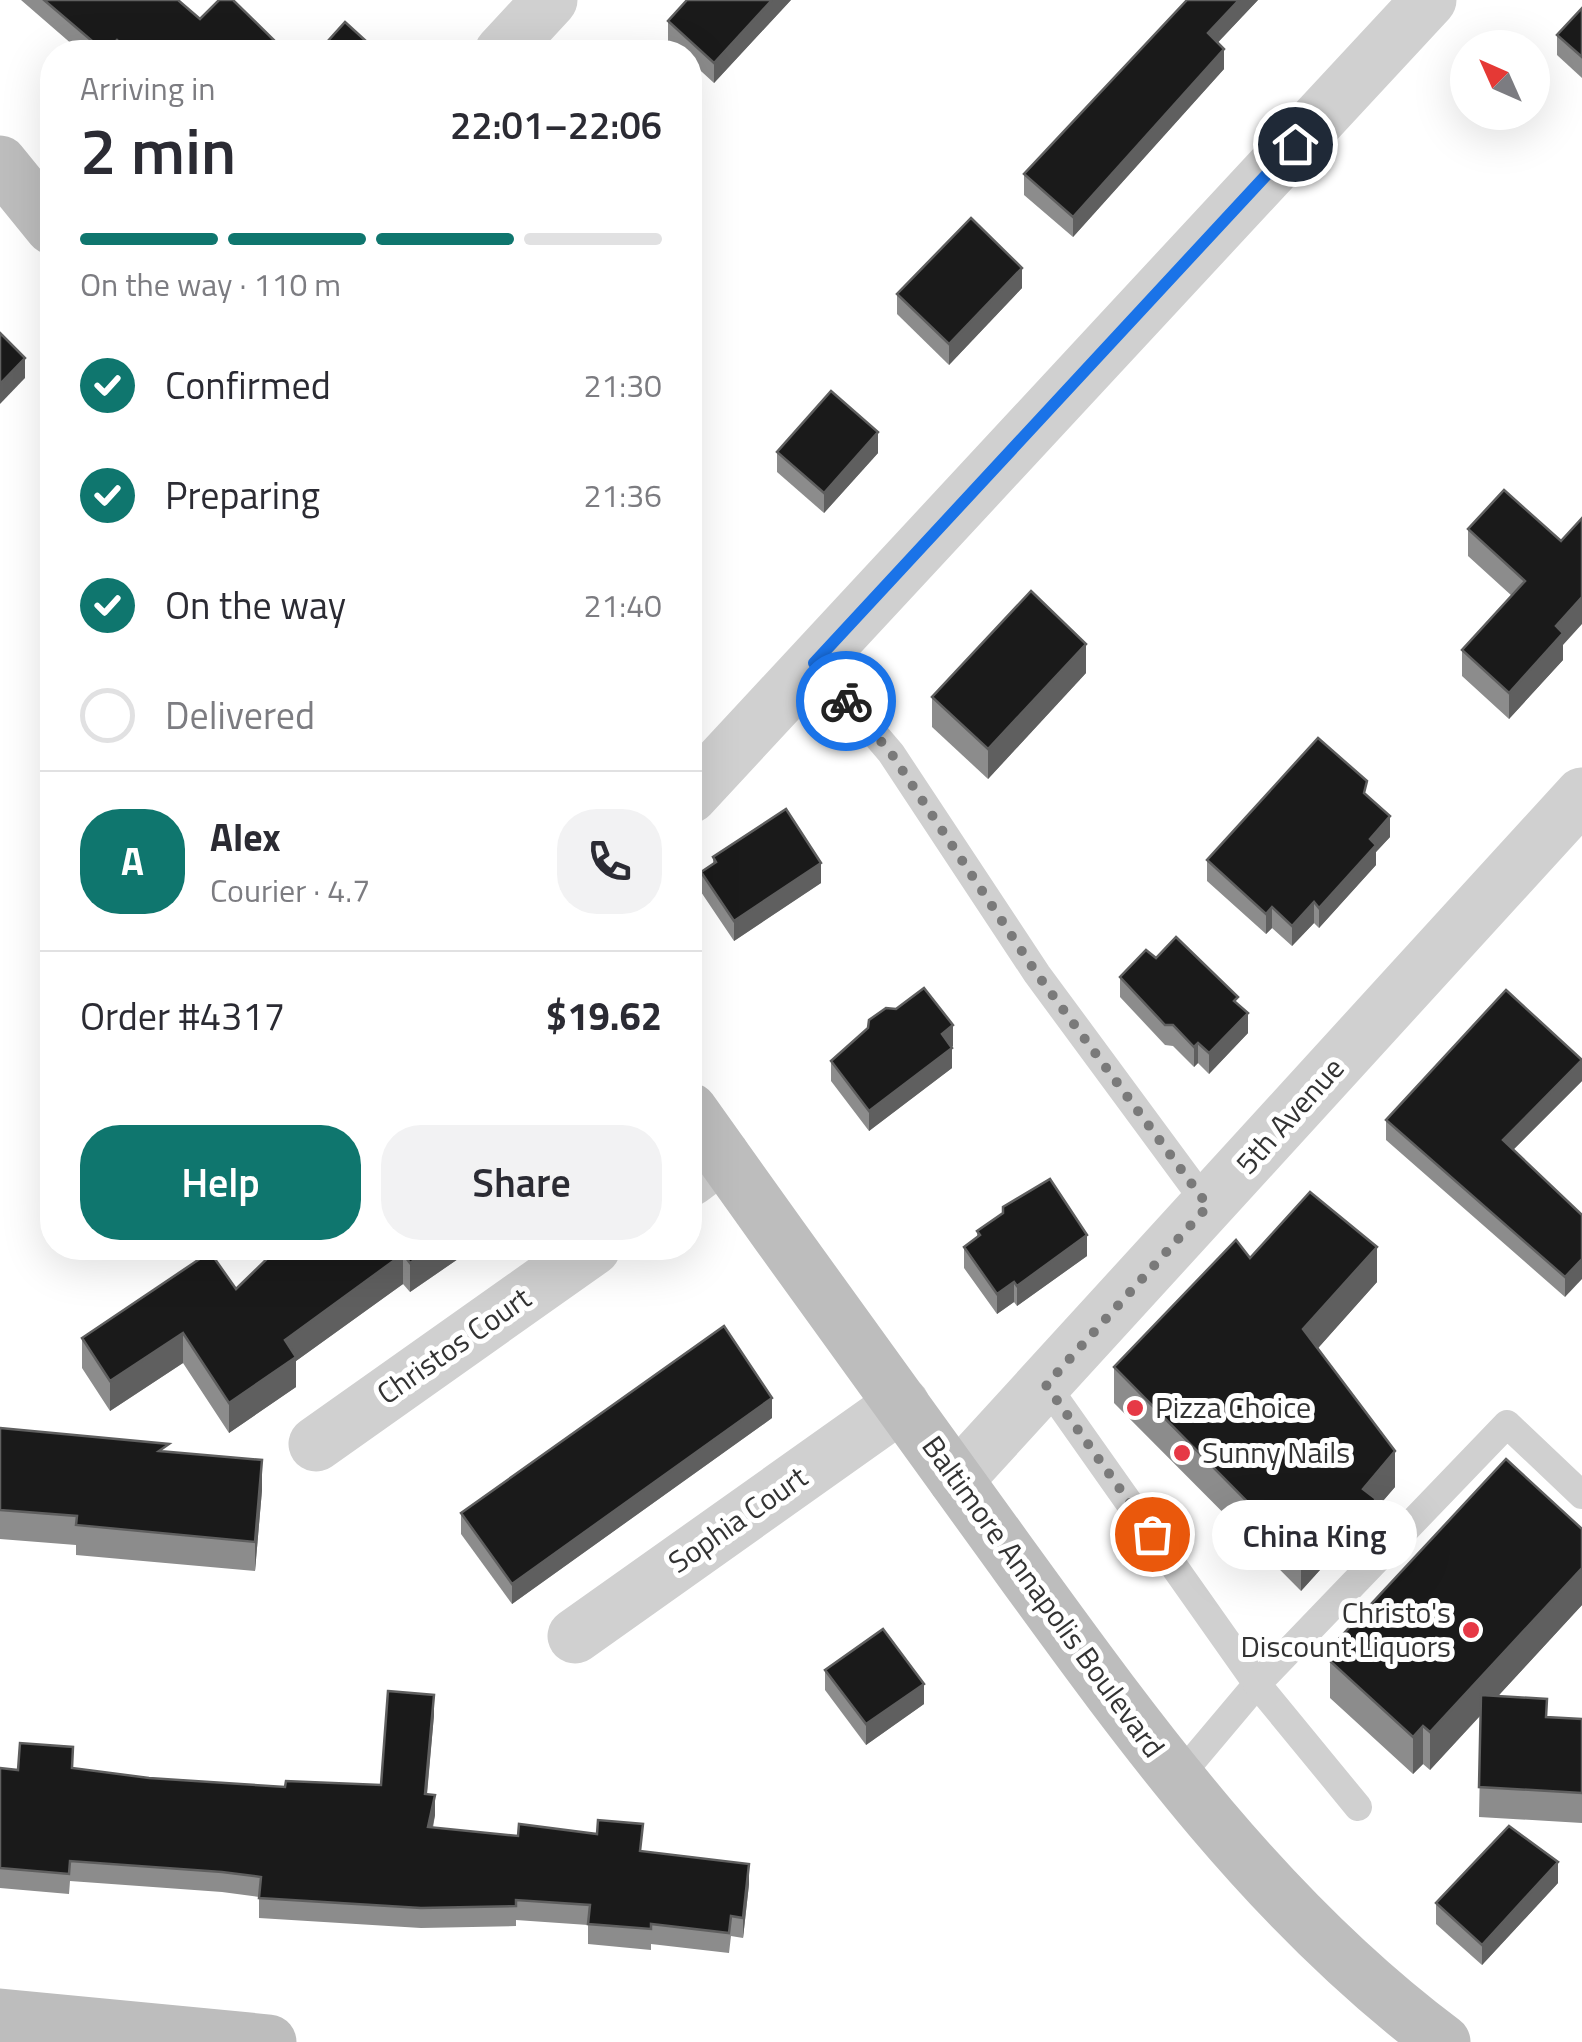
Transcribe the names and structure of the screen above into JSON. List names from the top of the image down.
{
  "streets": {
    "main road": ["Baltimore Annapolis Boulevard"],
    "street": ["5th Avenue", "Christos Court", "Sophia Court"]
  },
  "crossings": [
    ["5th Avenue", "Baltimore Annapolis Boulevard"],
    ["Sophia Court", "Baltimore Annapolis Boulevard"]
  ],
  "places": [
    "Pizza Choice",
    "Sunny Nails",
    "China King",
    "Christo's Discount Liquors"
  ],
  "north": "top left",
  "page": {
    "heading": ["2 min", "Arriving in", "22:01–22:06"],
    "panel": [
      "Alex",
      "Courier · 4.7",
      "Order #4317",
      "$19.62"
    ],
    "bar": "On the way · 110 m",
    "list": [
      ["Confirmed", "21:30"],
      ["Preparing", "21:36"],
      ["On the way", "21:40"],
      "Delivered"
    ],
    "round": "A",
    "buttons": ["Help", "Share"],
    "bubble": "China King"
  }
}
